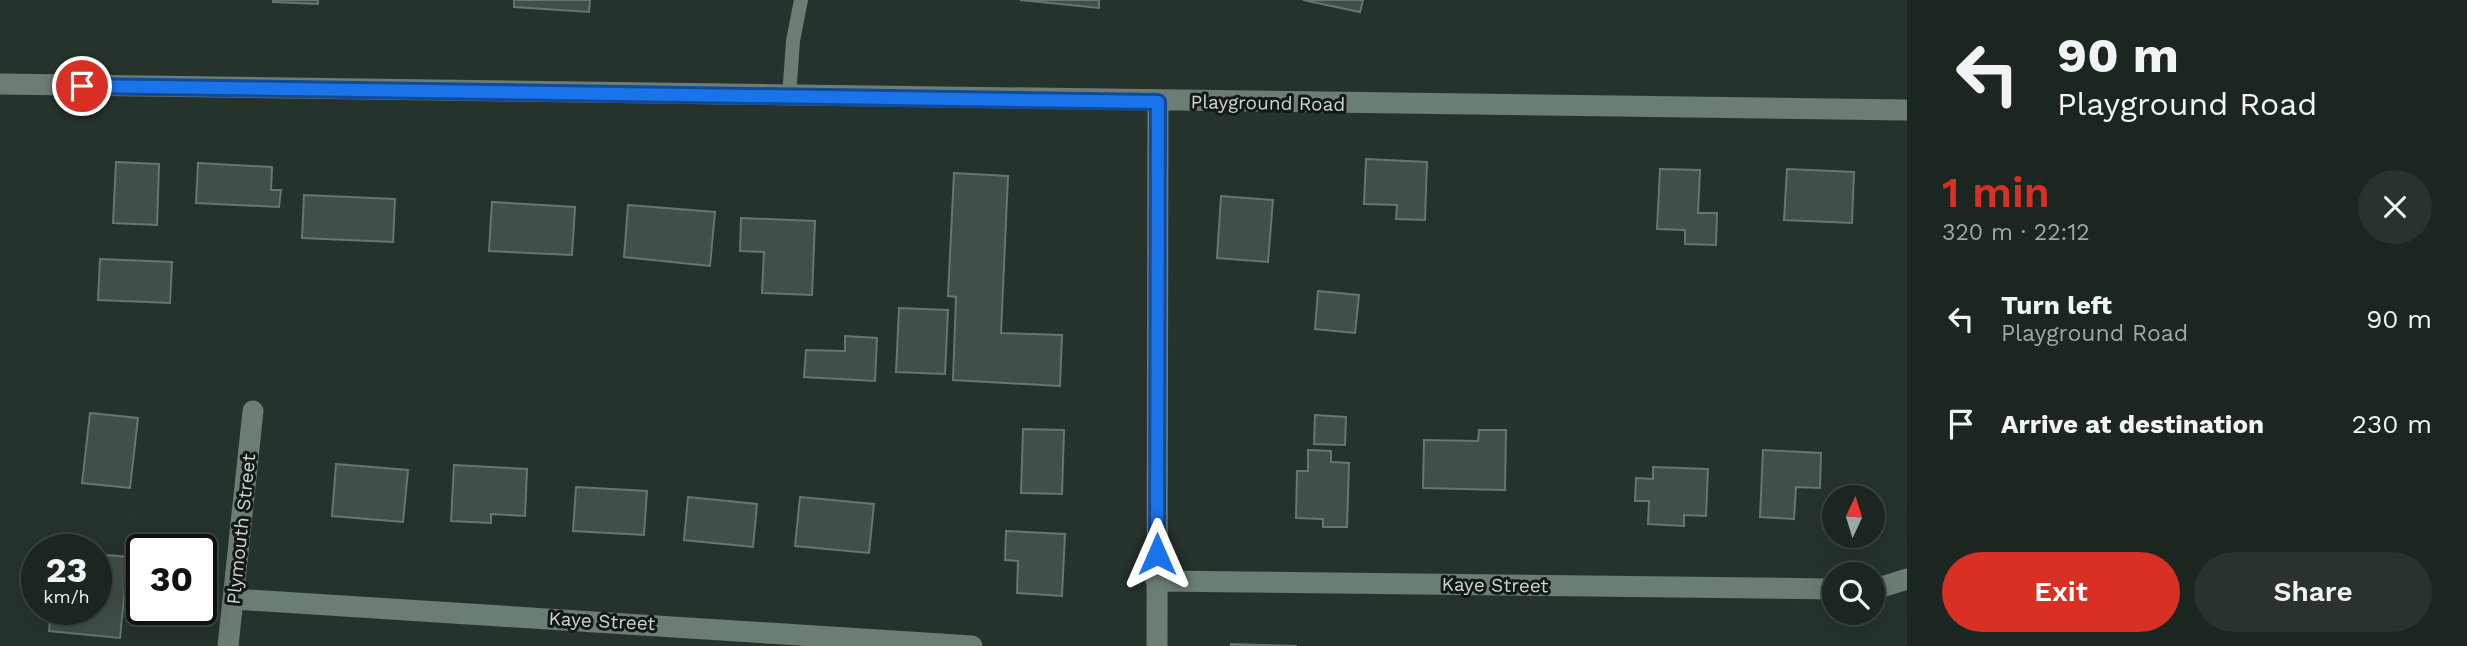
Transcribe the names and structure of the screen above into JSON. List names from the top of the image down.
{
  "streets": {
    "street": ["Playground Road", "Plymouth Street", "Kaye Street"]
  },
  "crossings": [
    ["Plymouth Street", "Kaye Street"]
  ],
  "north": "top",
  "page": {
    "turn": ["90 m", "Playground Road"],
    "heading": ["1 min", "320 m · 22:12"],
    "list": [
      {
        "name": "Turn left",
        "note": "Playground Road",
        "value": "90 m"
      },
      {
        "name": "Arrive at destination",
        "value": "230 m"
      }
    ],
    "speed": "23 km/h",
    "limit": "30",
    "buttons": ["Exit", "Share"]
  }
}
